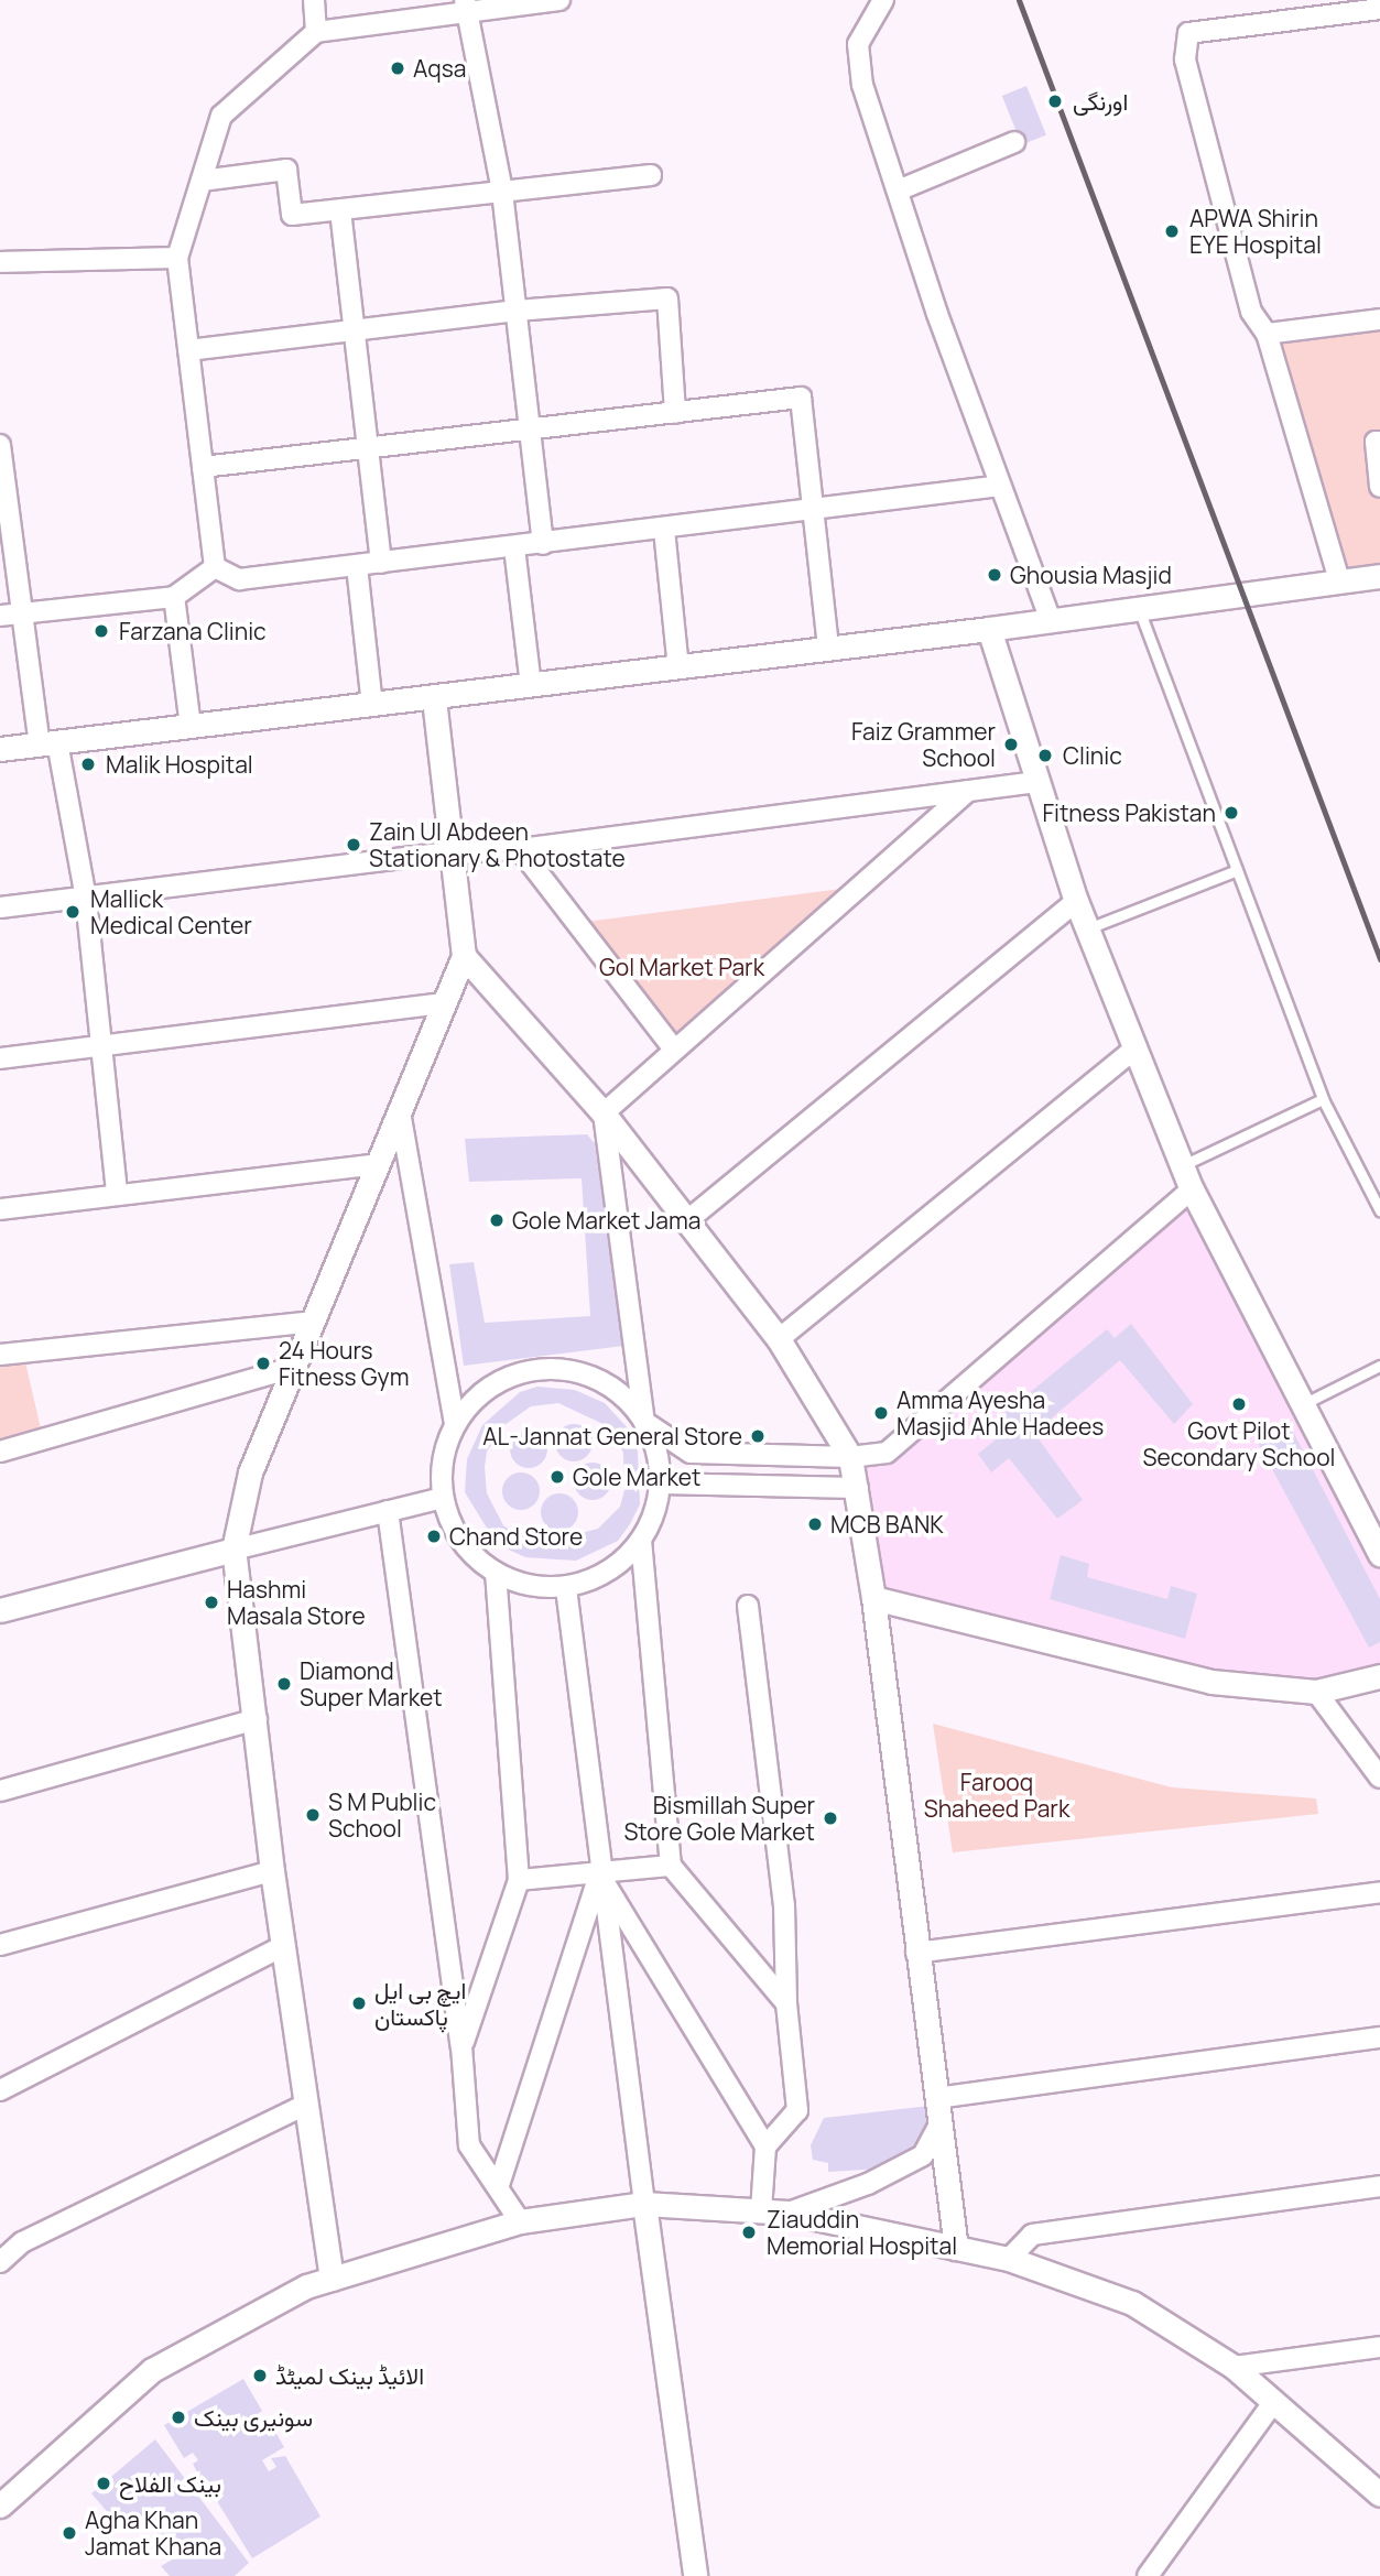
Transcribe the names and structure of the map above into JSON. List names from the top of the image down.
{
  "parks": ["Gol Market Park", "Farooq Shaheed Park"],
  "places": [
    "Aqsa",
    "اورنگی",
    "APWA Shirin EYE Hospital",
    "Ghousia Masjid",
    "Farzana Clinic",
    "Faiz Grammer School",
    "Clinic",
    "Malik Hospital",
    "Fitness Pakistan",
    "Zain Ul Abdeen Stationary & Photostate",
    "Mallick Medical Center",
    "Gole Market Jama",
    "24 Hours Fitness Gym",
    "Govt Pilot Secondary School",
    "Amma Ayesha Masjid Ahle Hadees",
    "AL-Jannat General Store",
    "Gole Market",
    "MCB BANK",
    "Chand Store",
    "Hashmi Masala Store",
    "Diamond Super Market",
    "S M Public School",
    "Bismillah Super Store Gole Market",
    "ایچ بی ایل پاکستان",
    "Ziauddin Memorial Hospital",
    "الائیڈ بینک لمیٹڈ",
    "سونیری بینک",
    "بینک الفلاح",
    "Agha Khan Jamat Khana"
  ]
}
